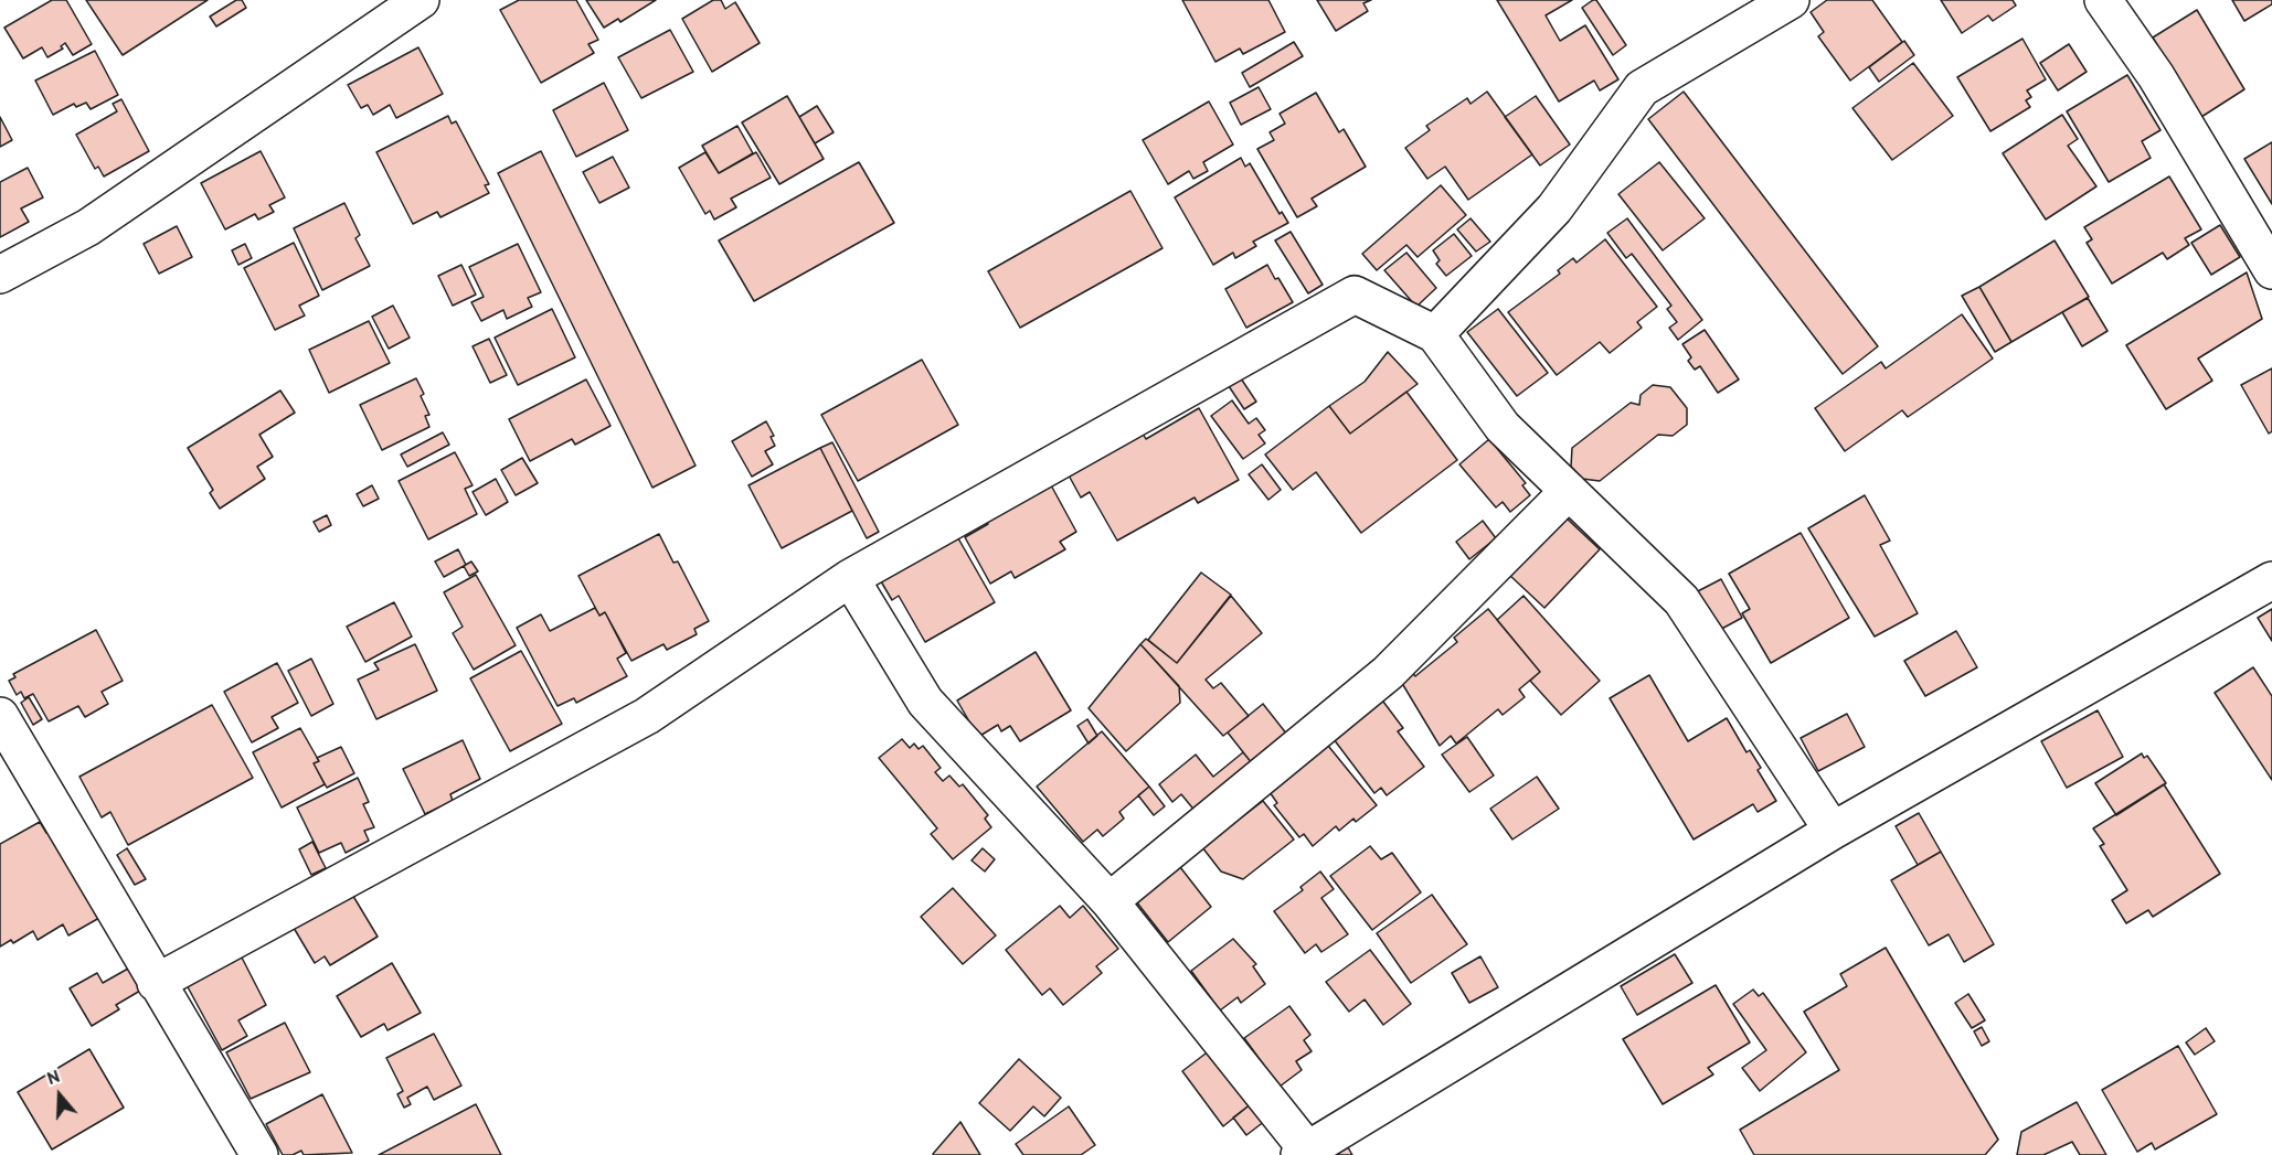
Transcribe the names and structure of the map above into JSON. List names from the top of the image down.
{
  "north": "top"
}
